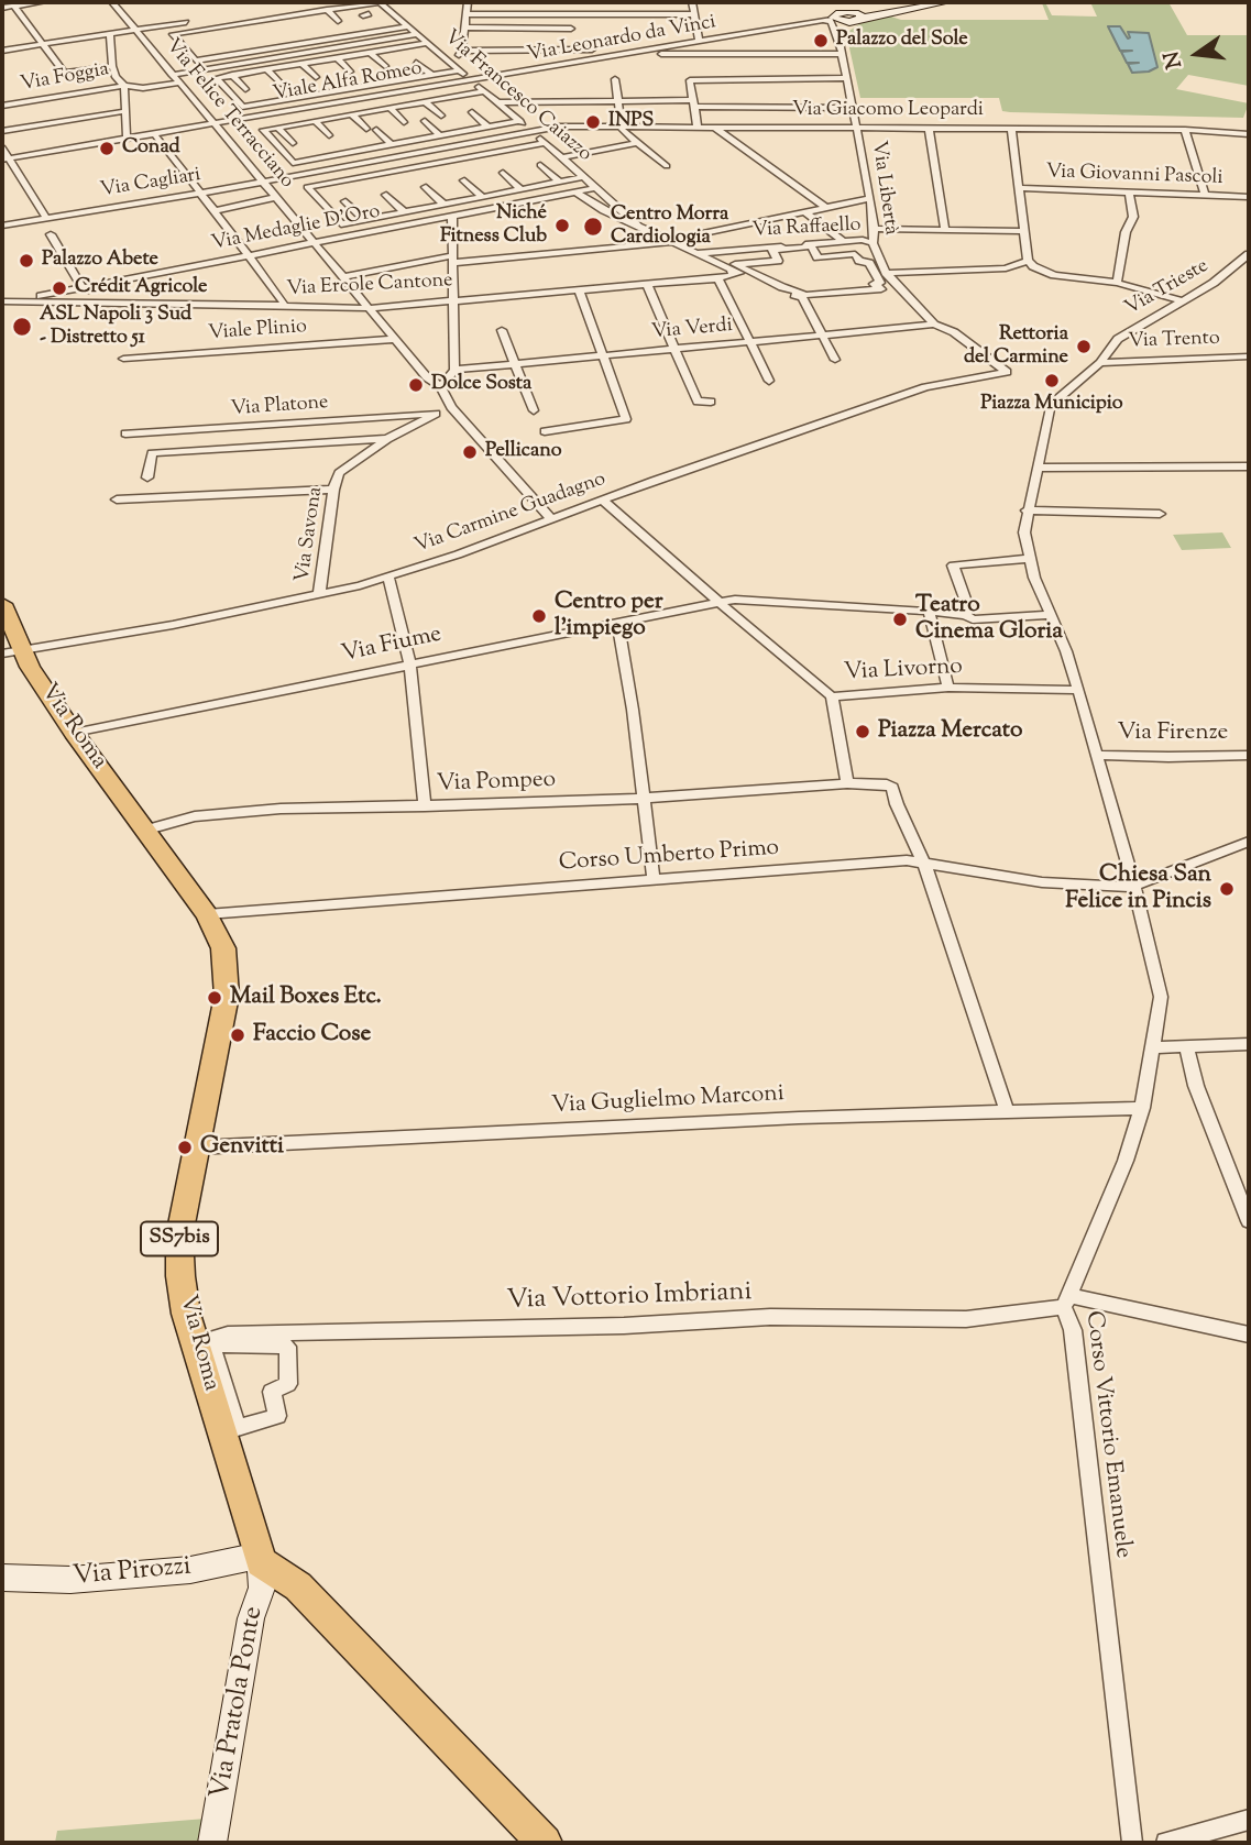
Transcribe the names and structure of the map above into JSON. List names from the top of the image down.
{
  "streets": {
    "main road": ["Via Roma", "SS7bis"],
    "street": [
      "Via Leonardo da Vinci",
      "Via Foggia",
      "Viale Alfa Romeo",
      "Via Francesco Caiazzo",
      "Via Giacomo Leopardi",
      "Via Felice Terracciano",
      "Via Giovanni Pascoli",
      "Via Cagliari",
      "Via Libertà",
      "Via Medaglie D'Oro",
      "Via Raffaello",
      "Via Ercole Cantone",
      "Via Trieste",
      "Via Verdi",
      "Viale Plinio",
      "Via Trento",
      "Via Platone",
      "Via Carmine Guadagno",
      "Via Savona",
      "Via Fiume",
      "Via Livorno",
      "Via Firenze",
      "Via Pompeo",
      "Corso Umberto Primo",
      "Via Guglielmo Marconi",
      "Via Vottorio Imbriani",
      "Corso Vittorio Emanuele",
      "Via Pirozzi",
      "Via Pratola Ponte"
    ]
  },
  "crossings": [
    ["Via Leonardo da Vinci", "Viale Alfa Romeo"],
    ["Via Leonardo da Vinci", "Via Francesco Caiazzo"],
    ["Via Foggia", "Via Felice Terracciano"],
    ["Viale Alfa Romeo", "Via Francesco Caiazzo"],
    ["Viale Alfa Romeo", "Via Felice Terracciano"],
    ["Via Francesco Caiazzo", "Via Giacomo Leopardi"],
    ["Via Francesco Caiazzo", "Via Cagliari"],
    ["Via Francesco Caiazzo", "Via Medaglie D'Oro"],
    ["Via Giacomo Leopardi", "Via Cagliari"],
    ["Via Giacomo Leopardi", "Via Libertà"],
    ["Via Felice Terracciano", "Via Cagliari"],
    ["Via Felice Terracciano", "Via Medaglie D'Oro"],
    ["Via Felice Terracciano", "Via Ercole Cantone"],
    ["Via Felice Terracciano", "Viale Plinio"],
    ["Via Felice Terracciano", "Via Carmine Guadagno"],
    ["Via Felice Terracciano", "Via Savona"],
    ["Via Libertà", "Via Raffaello"],
    ["Via Libertà", "Via Verdi"],
    ["Via Libertà", "Via Carmine Guadagno"],
    ["Via Medaglie D'Oro", "Via Ercole Cantone"],
    ["Via Trieste", "Via Trento"],
    ["Via Trieste", "Corso Vittorio Emanuele"],
    ["Via Platone", "Via Savona"],
    ["Via Carmine Guadagno", "Via Savona"],
    ["Via Carmine Guadagno", "Via Livorno"],
    ["Via Carmine Guadagno", "Via Roma"],
    ["Via Fiume", "Via Livorno"],
    ["Via Fiume", "Via Roma"],
    ["Via Fiume", "Corso Vittorio Emanuele"],
    ["Via Livorno", "Corso Vittorio Emanuele"],
    ["Via Roma", "Via Pompeo"],
    ["Via Roma", "Corso Umberto Primo"],
    ["Via Roma", "Via Guglielmo Marconi"],
    ["Via Roma", "Via Vottorio Imbriani"],
    ["Via Roma", "Via Pirozzi"],
    ["Via Roma", "Via Pratola Ponte"],
    ["Via Firenze", "Corso Vittorio Emanuele"],
    ["Via Pompeo", "Corso Umberto Primo"],
    ["Corso Umberto Primo", "Corso Vittorio Emanuele"],
    ["Via Guglielmo Marconi", "Corso Vittorio Emanuele"],
    ["Via Vottorio Imbriani", "Corso Vittorio Emanuele"],
    ["Via Pirozzi", "Via Pratola Ponte"]
  ],
  "places": [
    "Palazzo del Sole",
    "INPS",
    "Conad",
    "Niché Fitness Club",
    "Centro Morra Cardiologia",
    "Palazzo Abete",
    "Crédit Agricole",
    "ASL Napoli 3 Sud - Distretto 51",
    "Rettoria del Carmine",
    "Piazza Municipio",
    "Dolce Sosta",
    "Pellicano",
    "Centro per l'impiego",
    "Teatro Cinema Gloria",
    "Piazza Mercato",
    "Chiesa San Felice in Pincis",
    "Mail Boxes Etc.",
    "Faccio Cose",
    "Genvitti"
  ],
  "north": "left"
}
